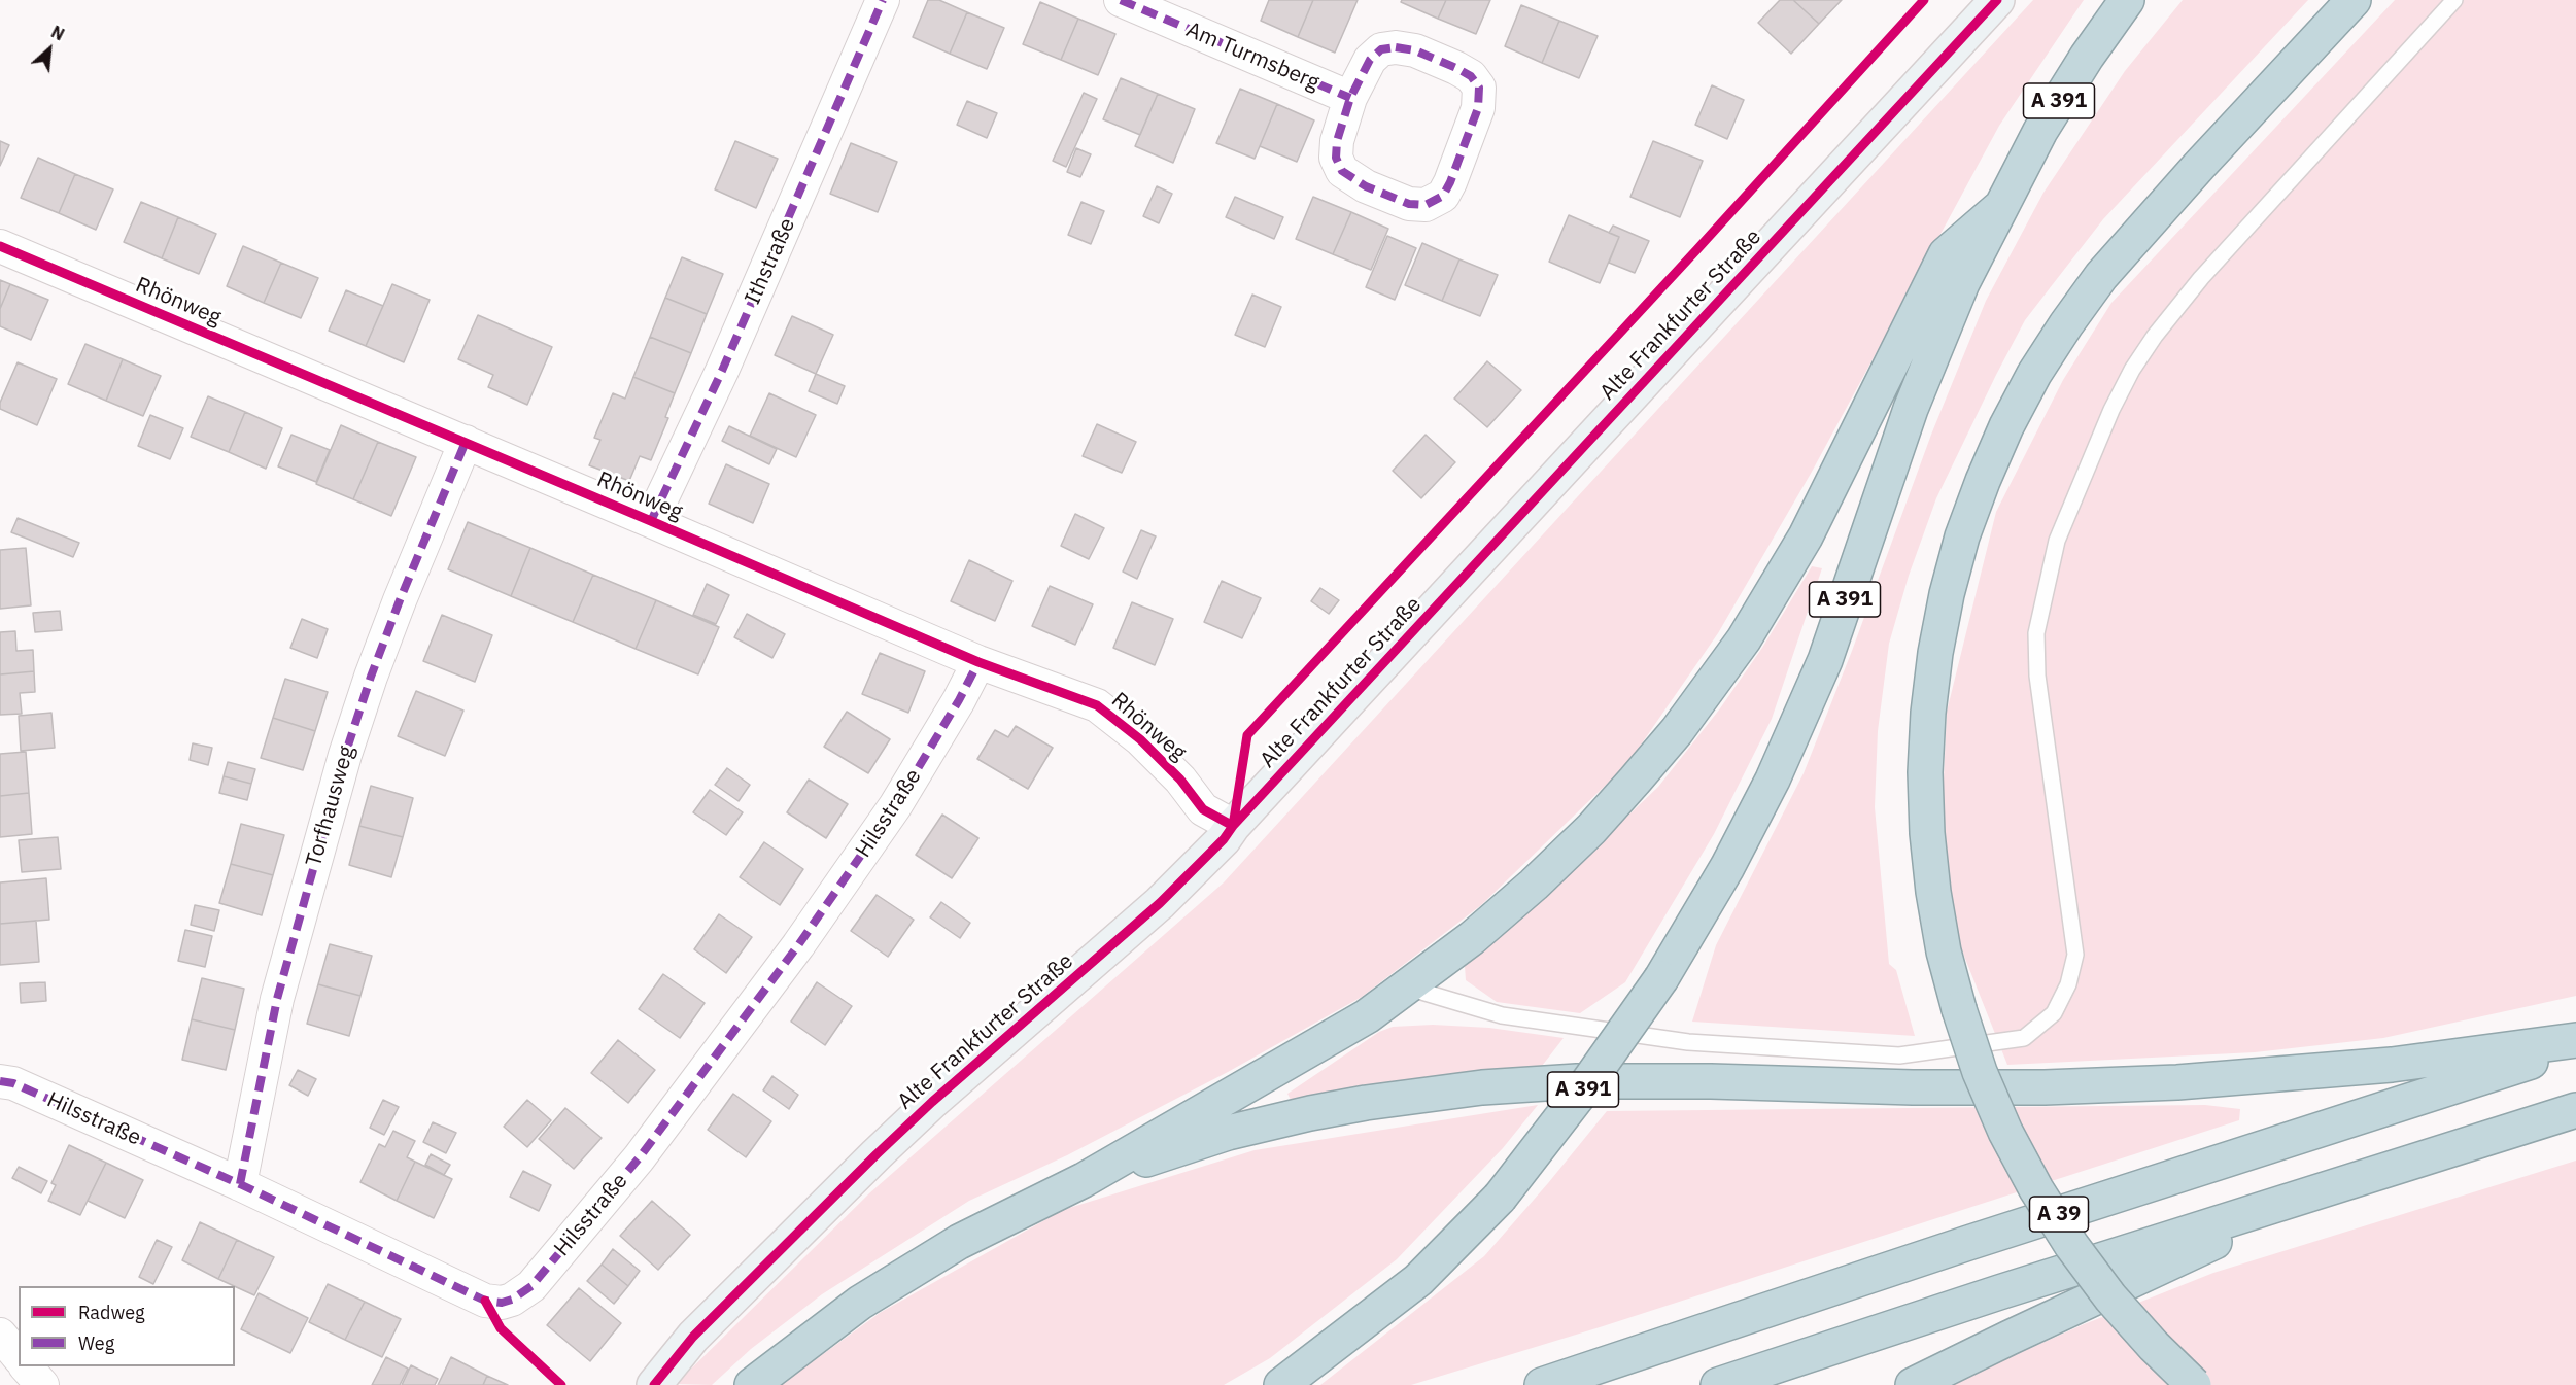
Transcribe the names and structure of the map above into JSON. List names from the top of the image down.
{
  "streets": {
    "highway": ["A 391", "A 39"],
    "street": [
      "Am Turmsberg",
      "Ithstraße",
      "Rhönweg",
      "Alte Frankfurter Straße",
      "Torfhausweg",
      "Hilsstraße"
    ]
  },
  "crossings": [
    ["Ithstraße", "Rhönweg"],
    ["Rhönweg", "Alte Frankfurter Straße"],
    ["Rhönweg", "Torfhausweg"],
    ["Rhönweg", "Hilsstraße"],
    ["Torfhausweg", "Hilsstraße"]
  ],
  "legend": ["Radweg", "Weg"],
  "north": "top right"
}
